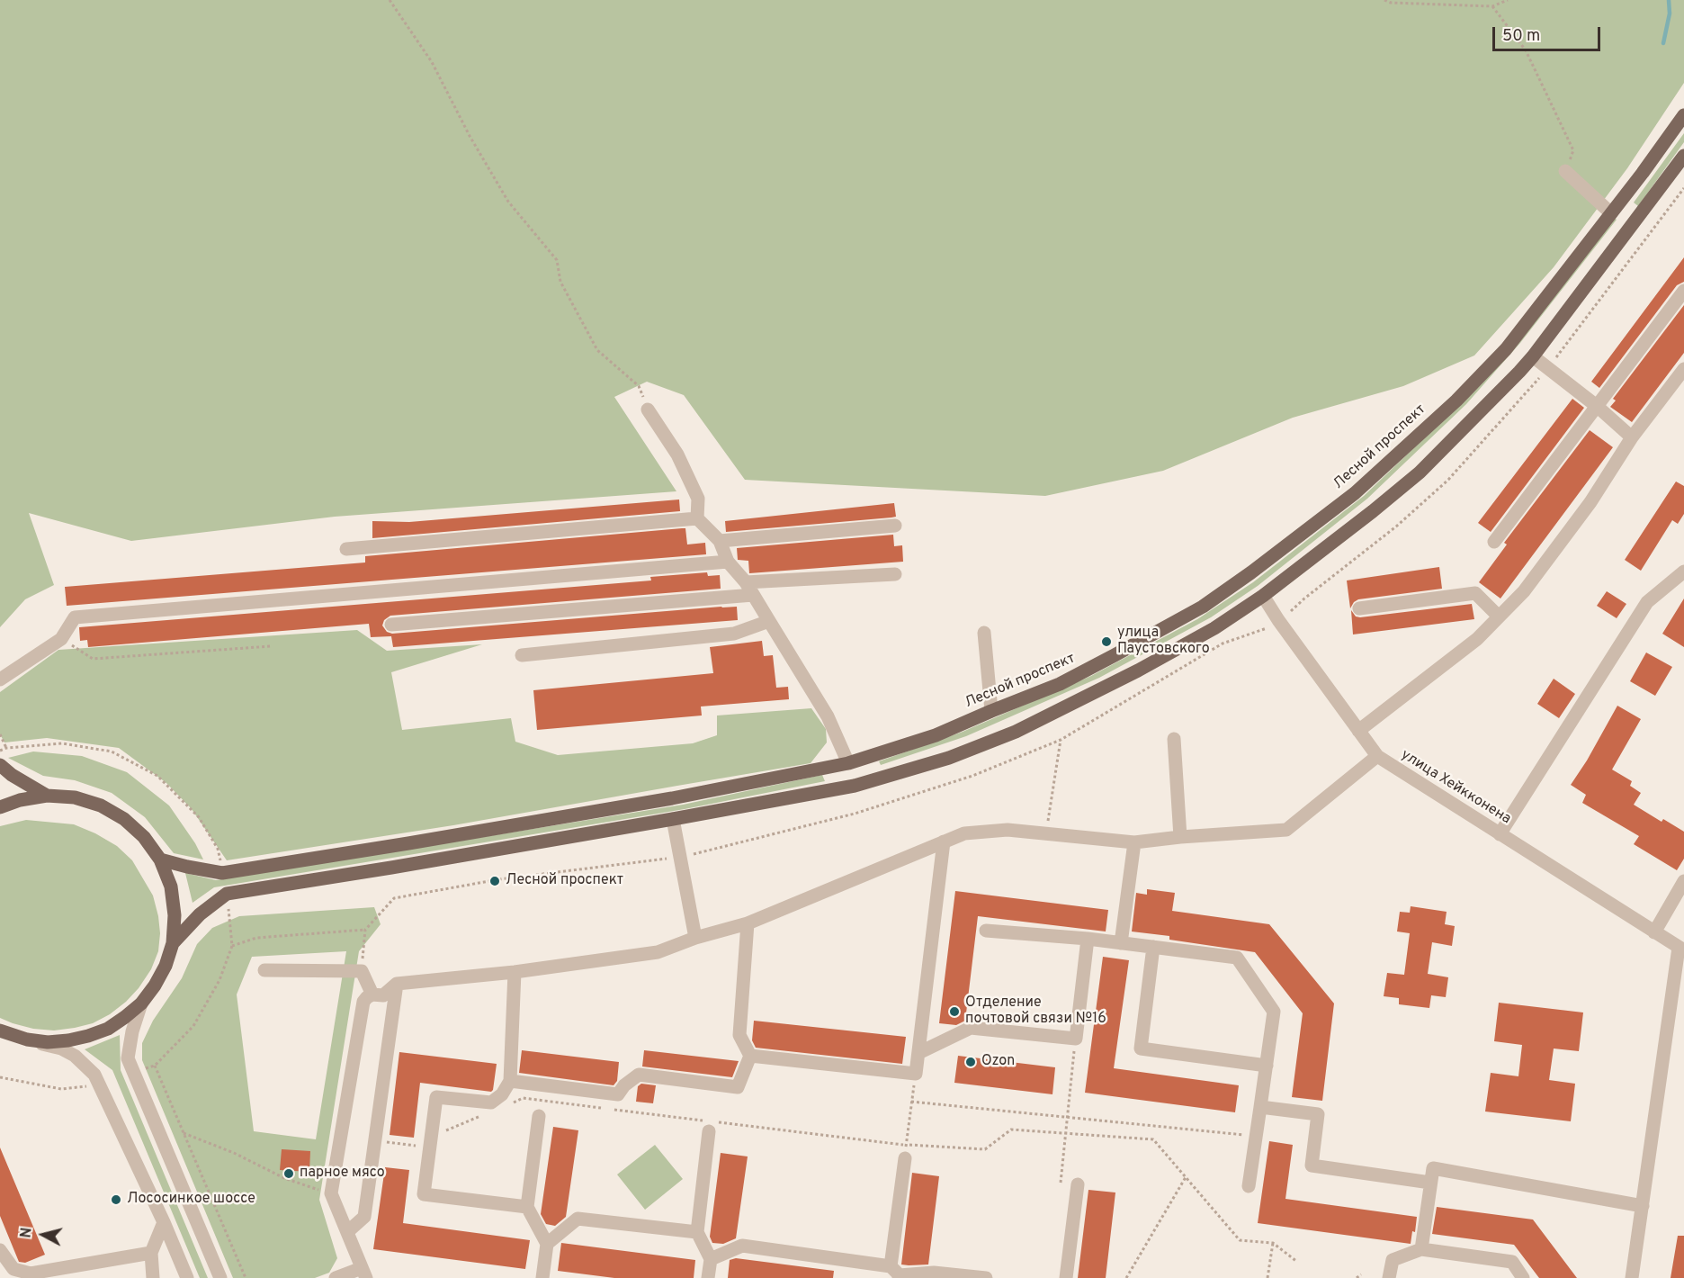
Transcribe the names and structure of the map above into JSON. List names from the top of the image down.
{
  "streets": {
    "main road": ["Лесной проспект"],
    "street": ["улица Хейкконена"]
  },
  "places": [
    "улица Паустовского",
    "Лесной проспект",
    "Отделение почтовой связи №16",
    "Ozon",
    "парное мясо",
    "Лососинкое шоссе"
  ],
  "scale_bar": "50 m",
  "north": "left"
}
